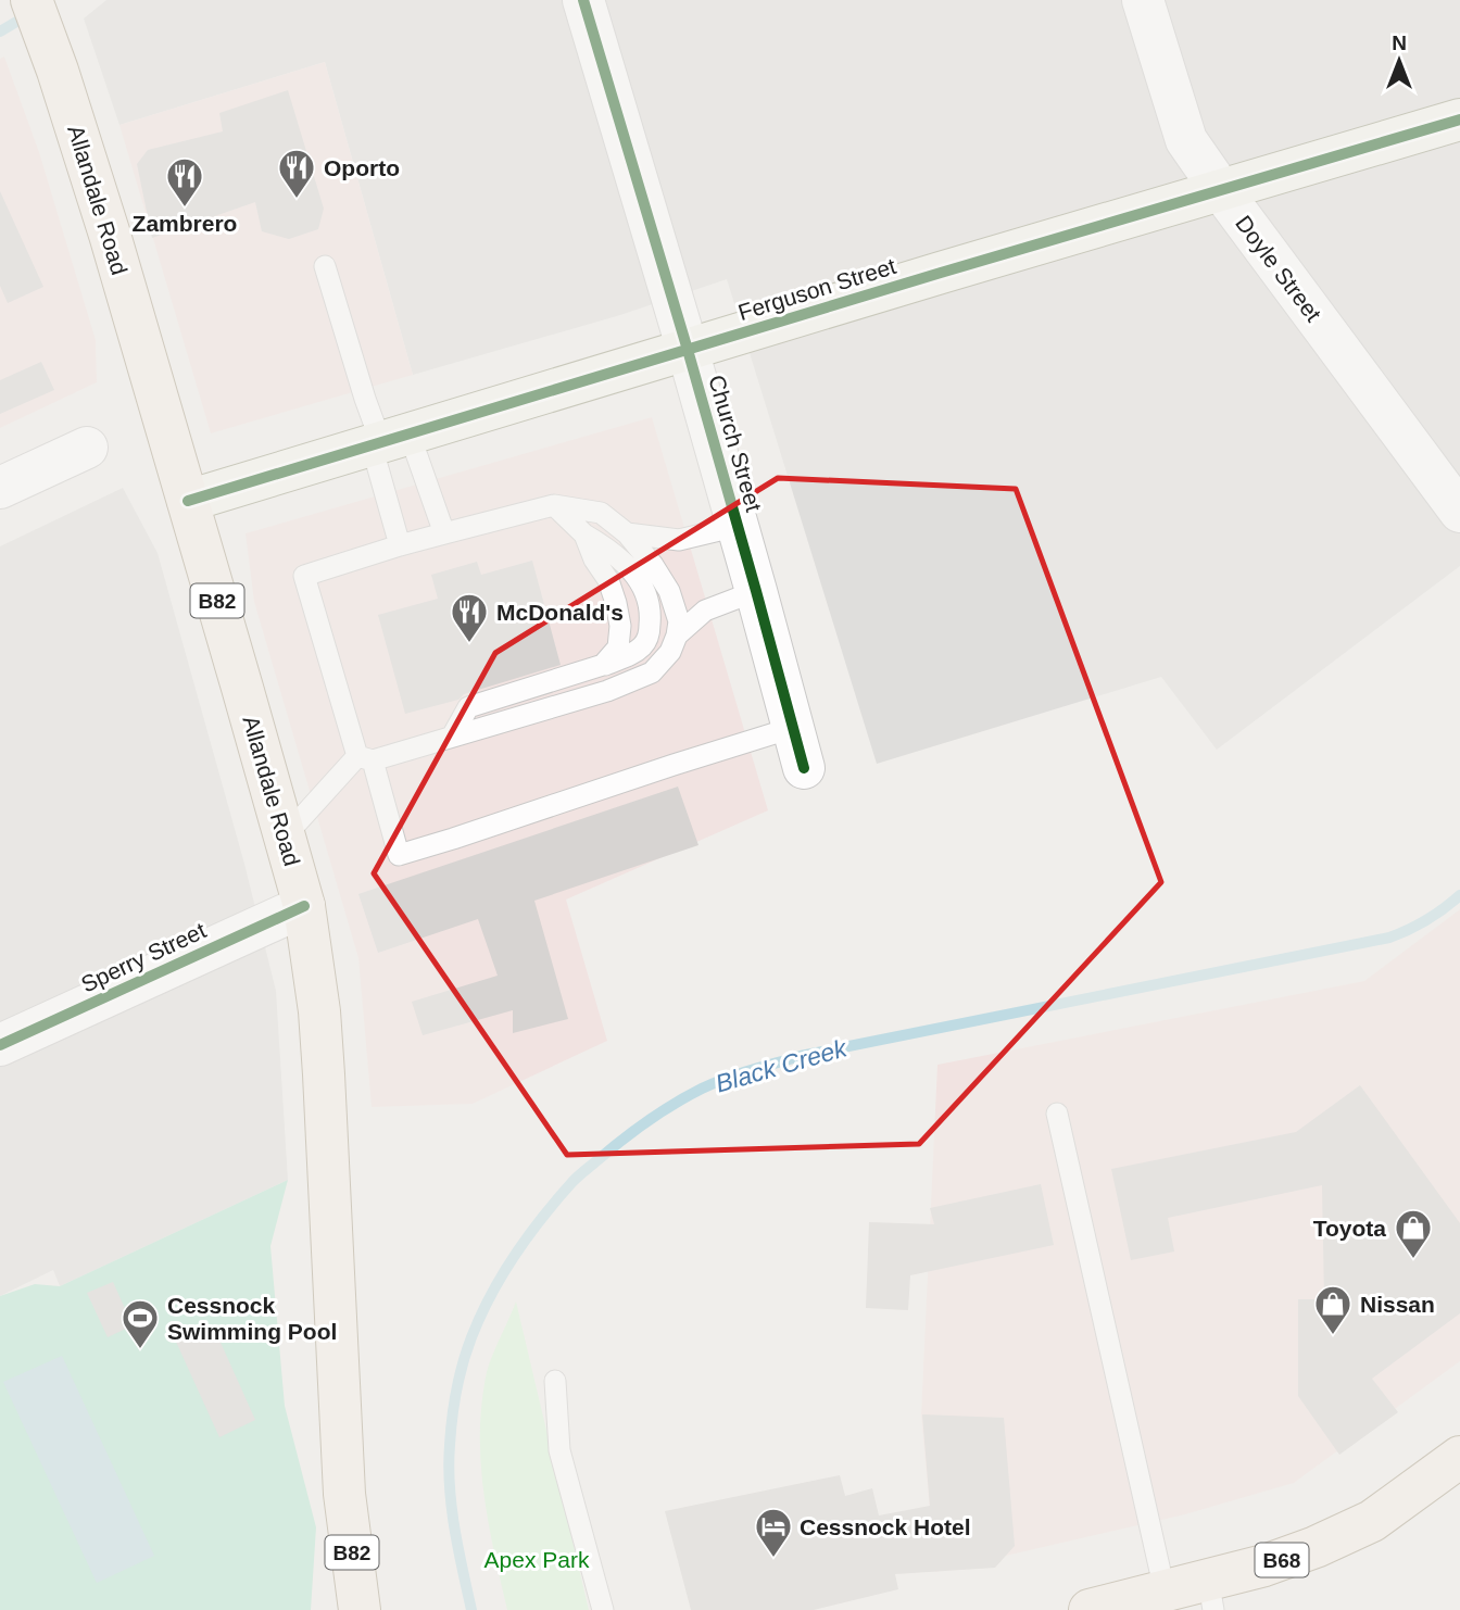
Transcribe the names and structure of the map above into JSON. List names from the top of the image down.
{
  "streets": {
    "main road": ["Allandale Road", "B82", "B68"],
    "street": [
      "Doyle Street",
      "Ferguson Street",
      "Church Street",
      "Sperry Street"
    ]
  },
  "crossings": [
    ["Allandale Road", "Ferguson Street"],
    ["Allandale Road", "Sperry Street"],
    ["Doyle Street", "Ferguson Street"],
    ["Ferguson Street", "Church Street"]
  ],
  "water": ["Black Creek"],
  "parks": ["Apex Park"],
  "places": {
    "restaurant": ["Oporto", "Zambrero", "McDonald's"],
    "shop": ["Toyota", "Nissan"],
    "sports": ["Cessnock Swimming Pool"],
    "hotel": ["Cessnock Hotel"]
  },
  "north": "top"
}
